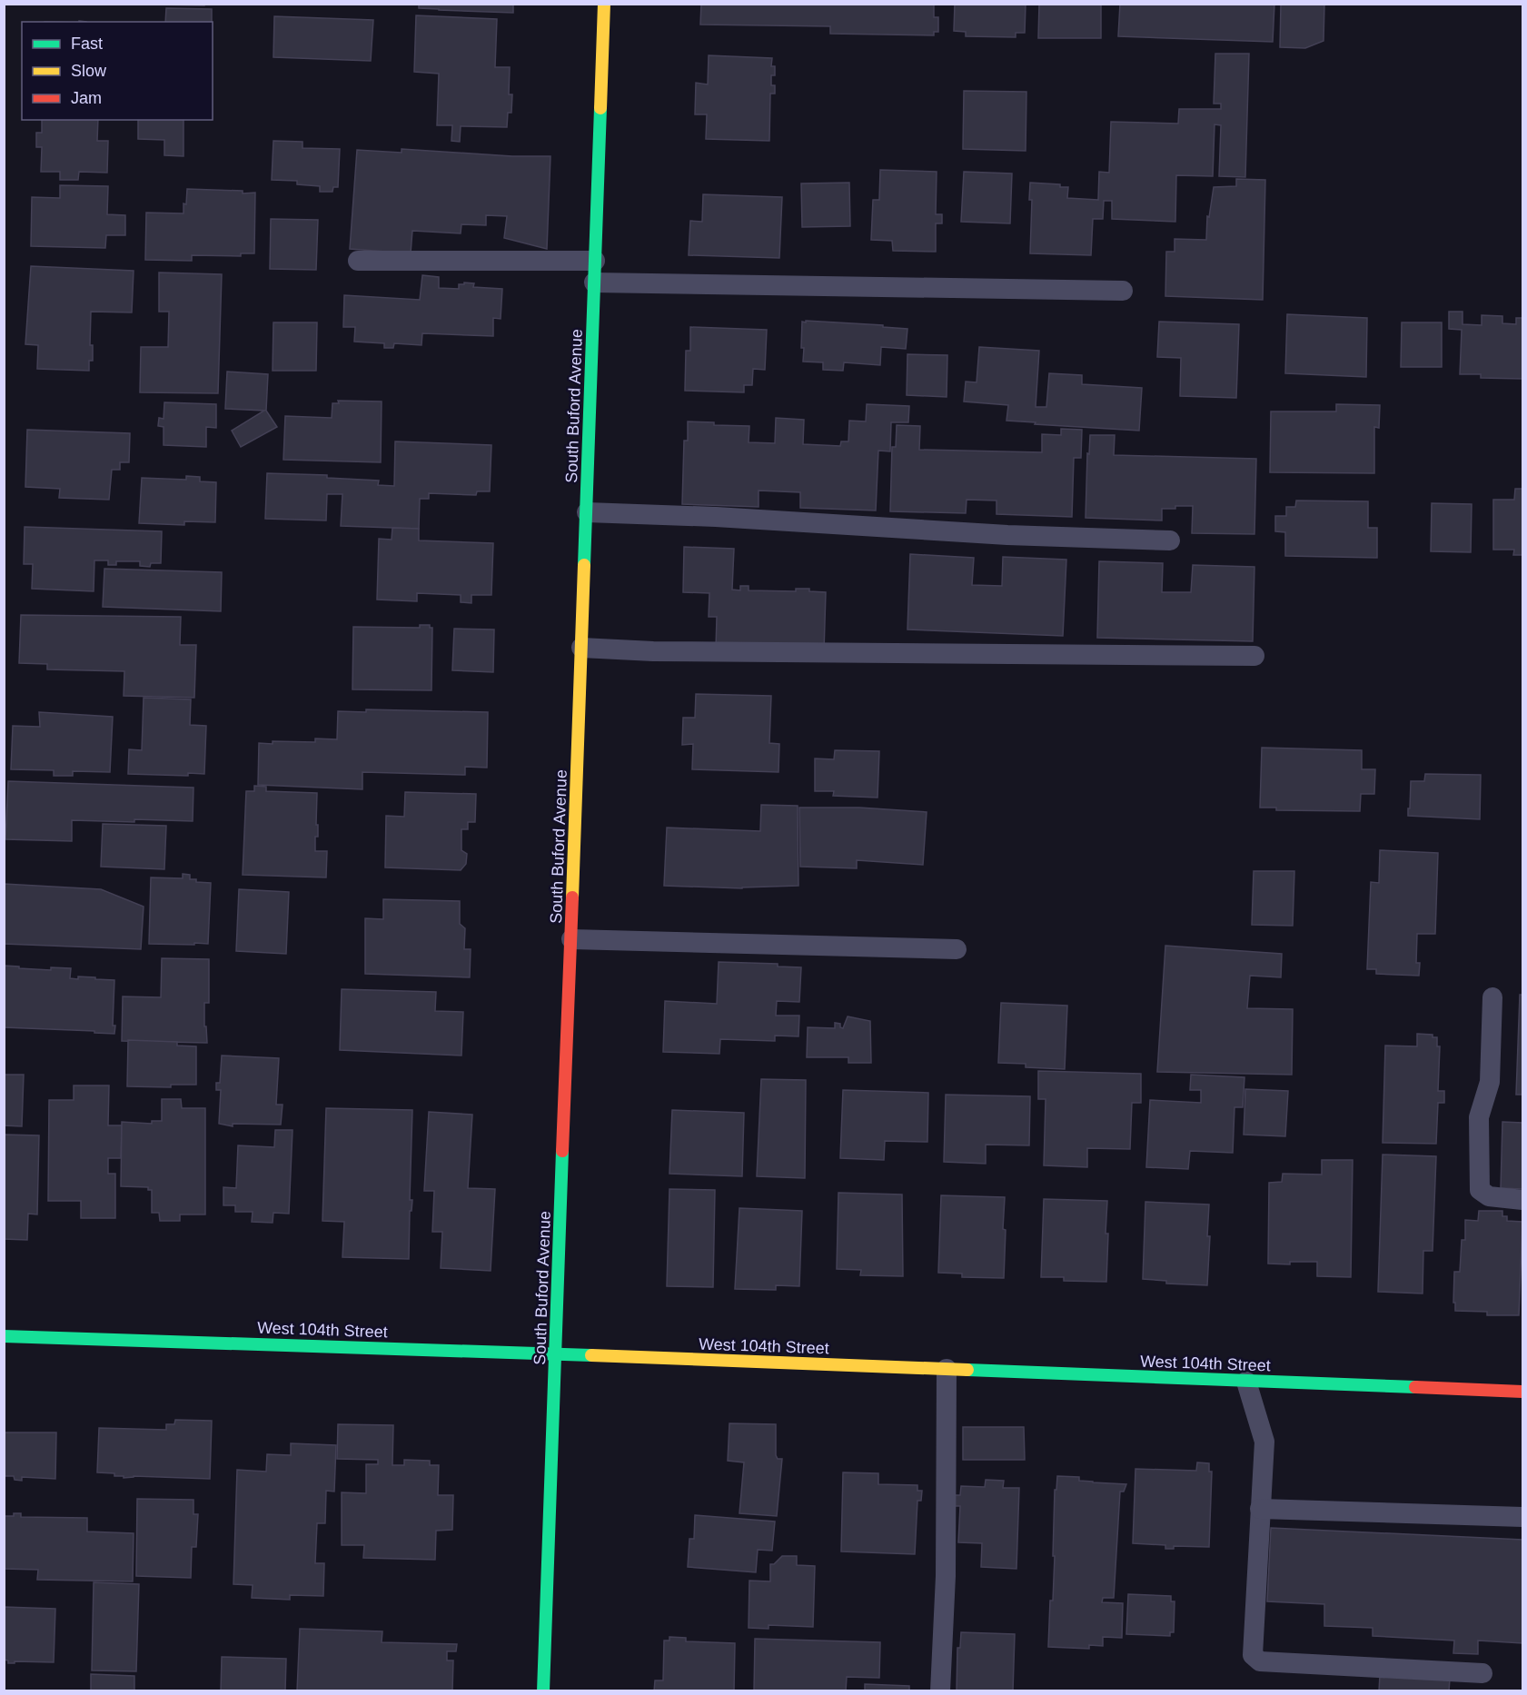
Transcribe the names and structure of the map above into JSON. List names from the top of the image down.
{
  "streets": {
    "street": ["South Buford Avenue", "West 104th Street"]
  },
  "crossings": [
    ["South Buford Avenue", "West 104th Street"]
  ],
  "legend": ["Fast", "Slow", "Jam"]
}
